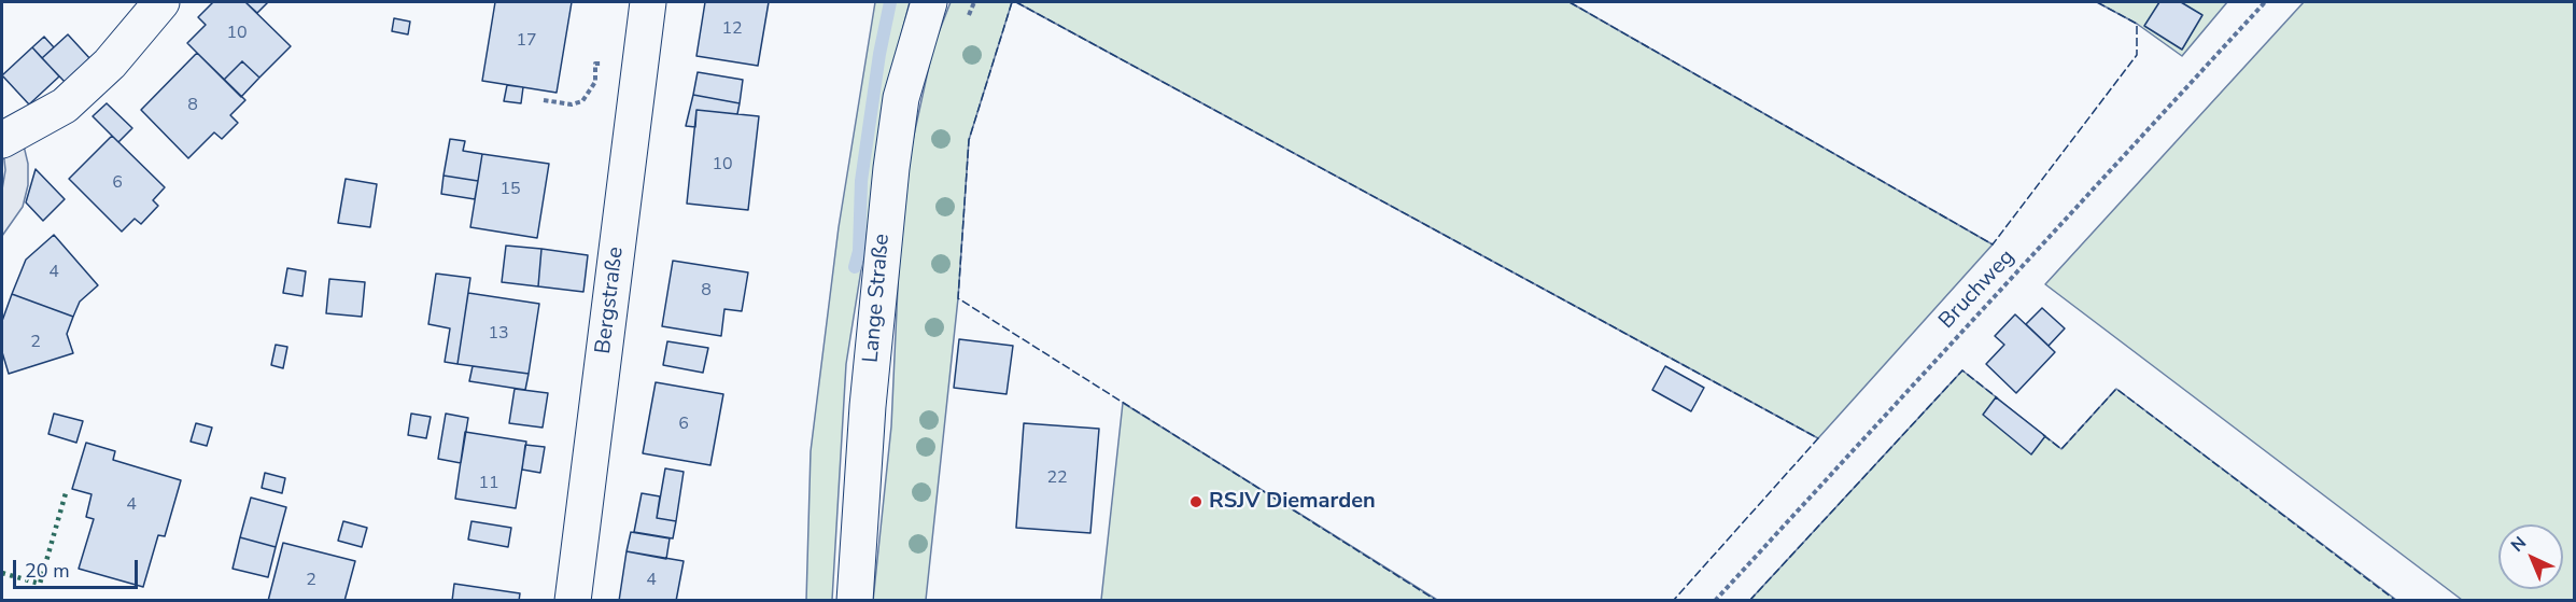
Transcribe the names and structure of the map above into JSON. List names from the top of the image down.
{
  "streets": {
    "street": ["Lange Straße", "Bergstraße"],
    "path": ["Bruchweg"]
  },
  "places": ["RSJV Diemarden"],
  "house_numbers": [
    "12",
    "10",
    "17",
    "8",
    "10",
    "6",
    "15",
    "4",
    "8",
    "13",
    "2",
    "6",
    "22",
    "11",
    "4",
    "2",
    "4"
  ],
  "scale_bar": "20 m",
  "north": "top left"
}
